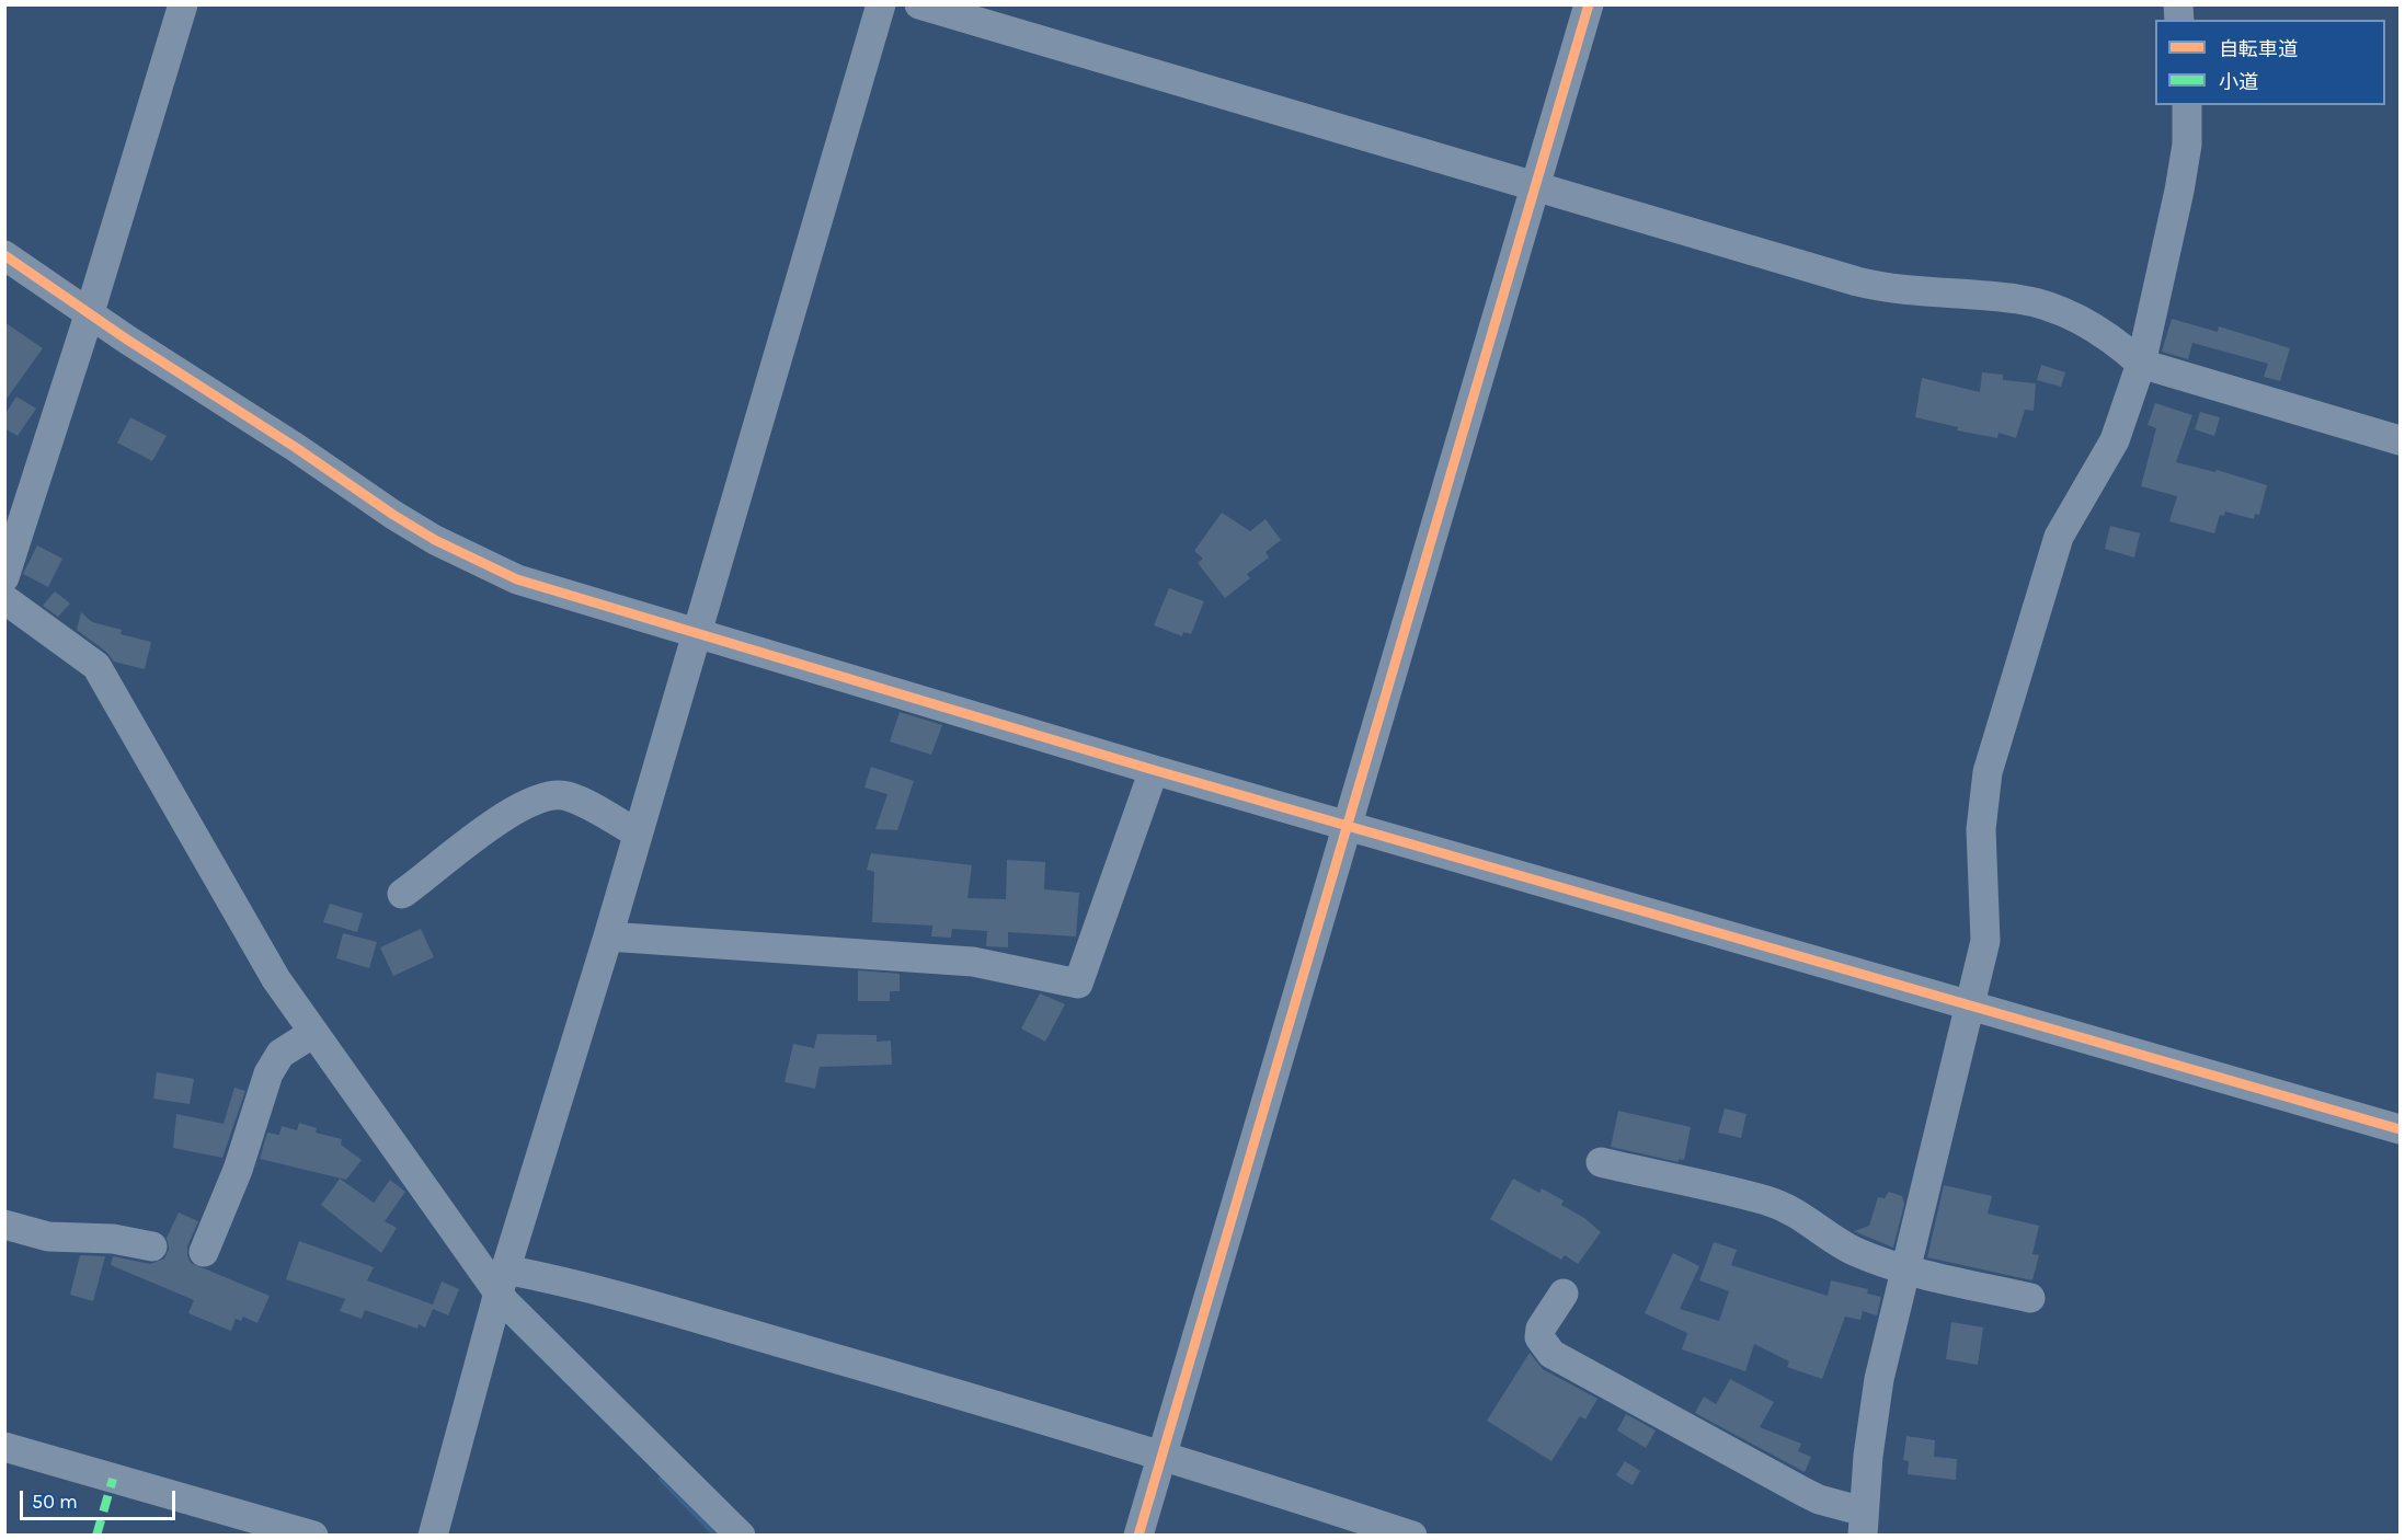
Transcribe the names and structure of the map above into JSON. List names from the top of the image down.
{
  "legend": ["自転車道", "小道"],
  "scale_bar": "50 m"
}
